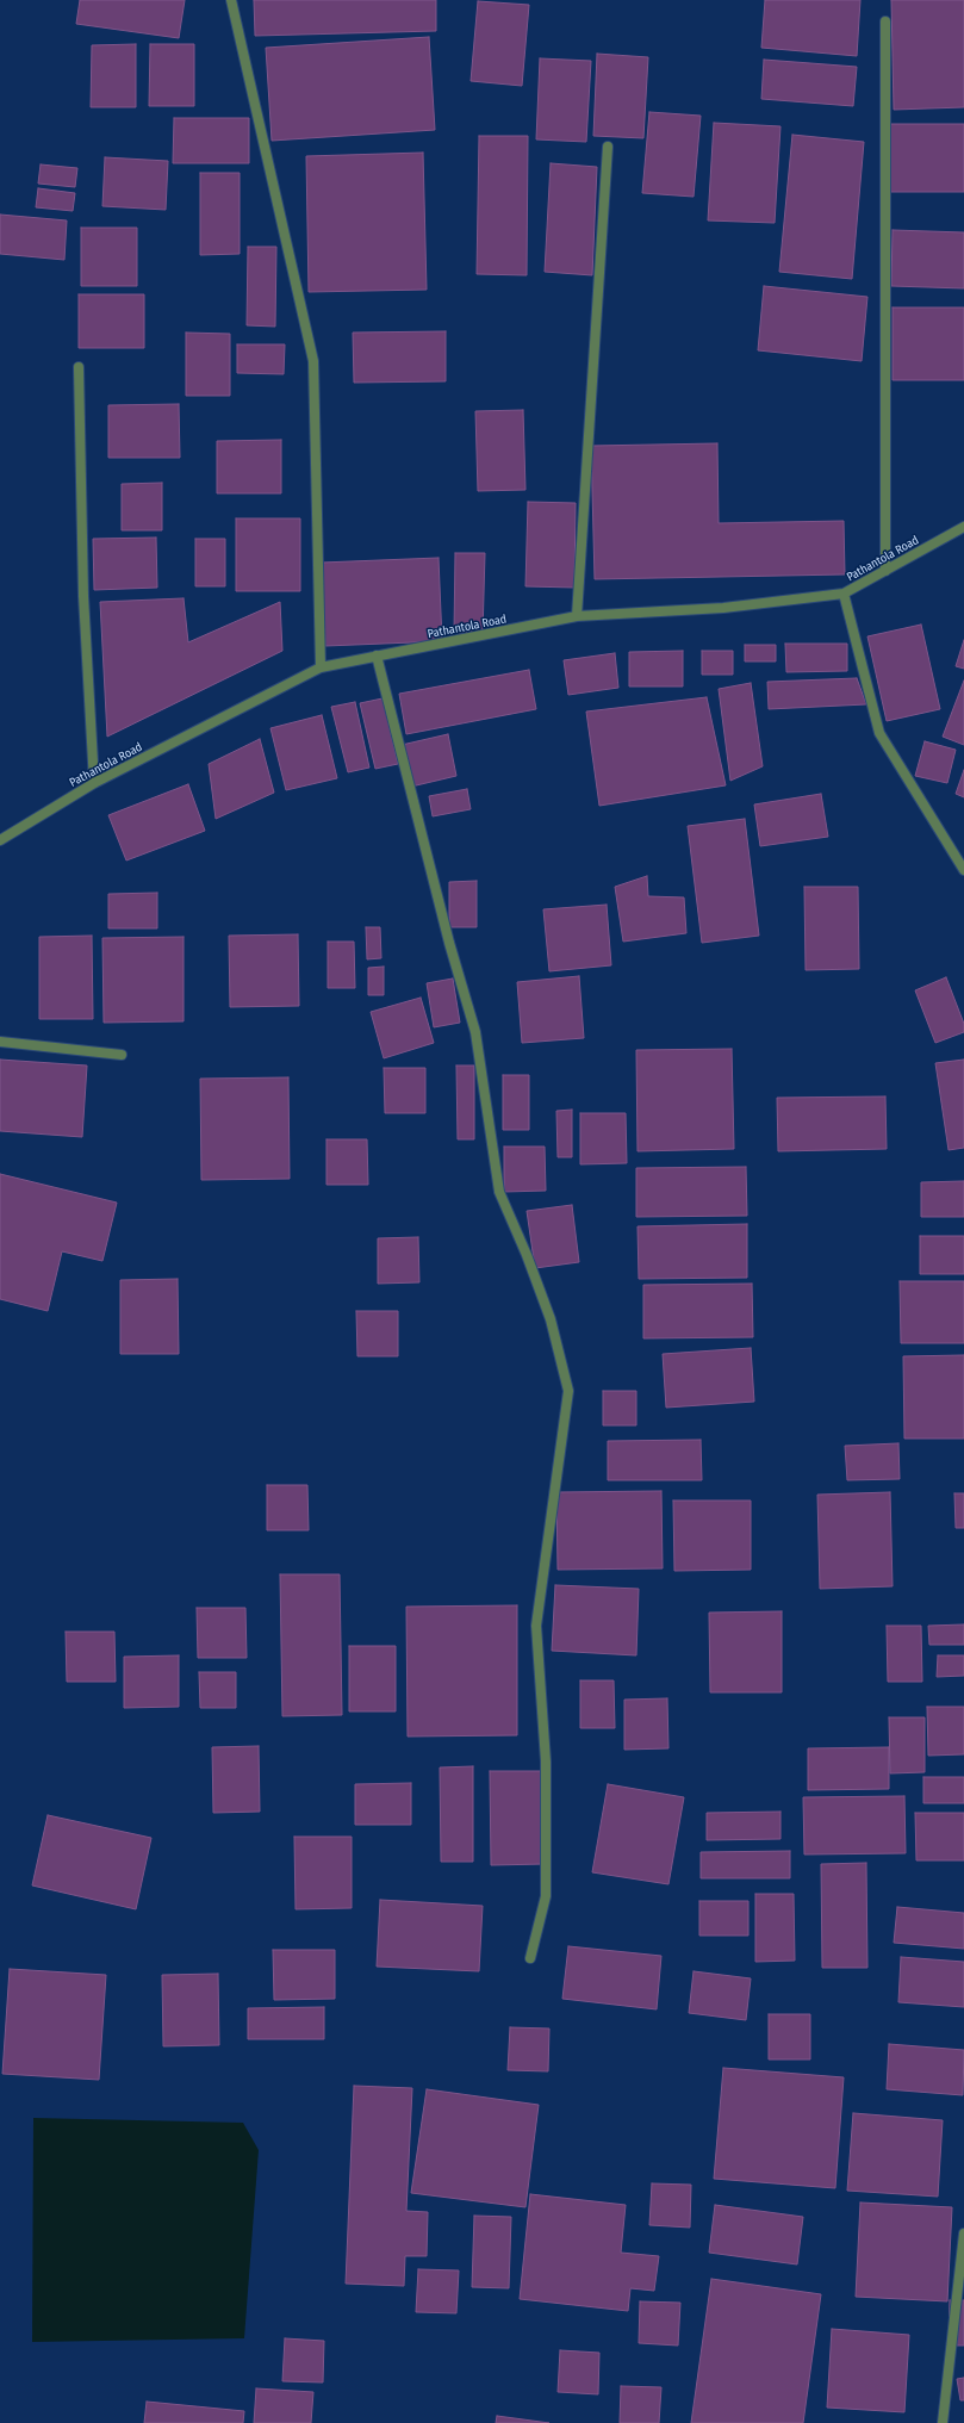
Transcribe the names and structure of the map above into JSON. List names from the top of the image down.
{
  "streets": {
    "street": ["Pathantola Road"]
  }
}
